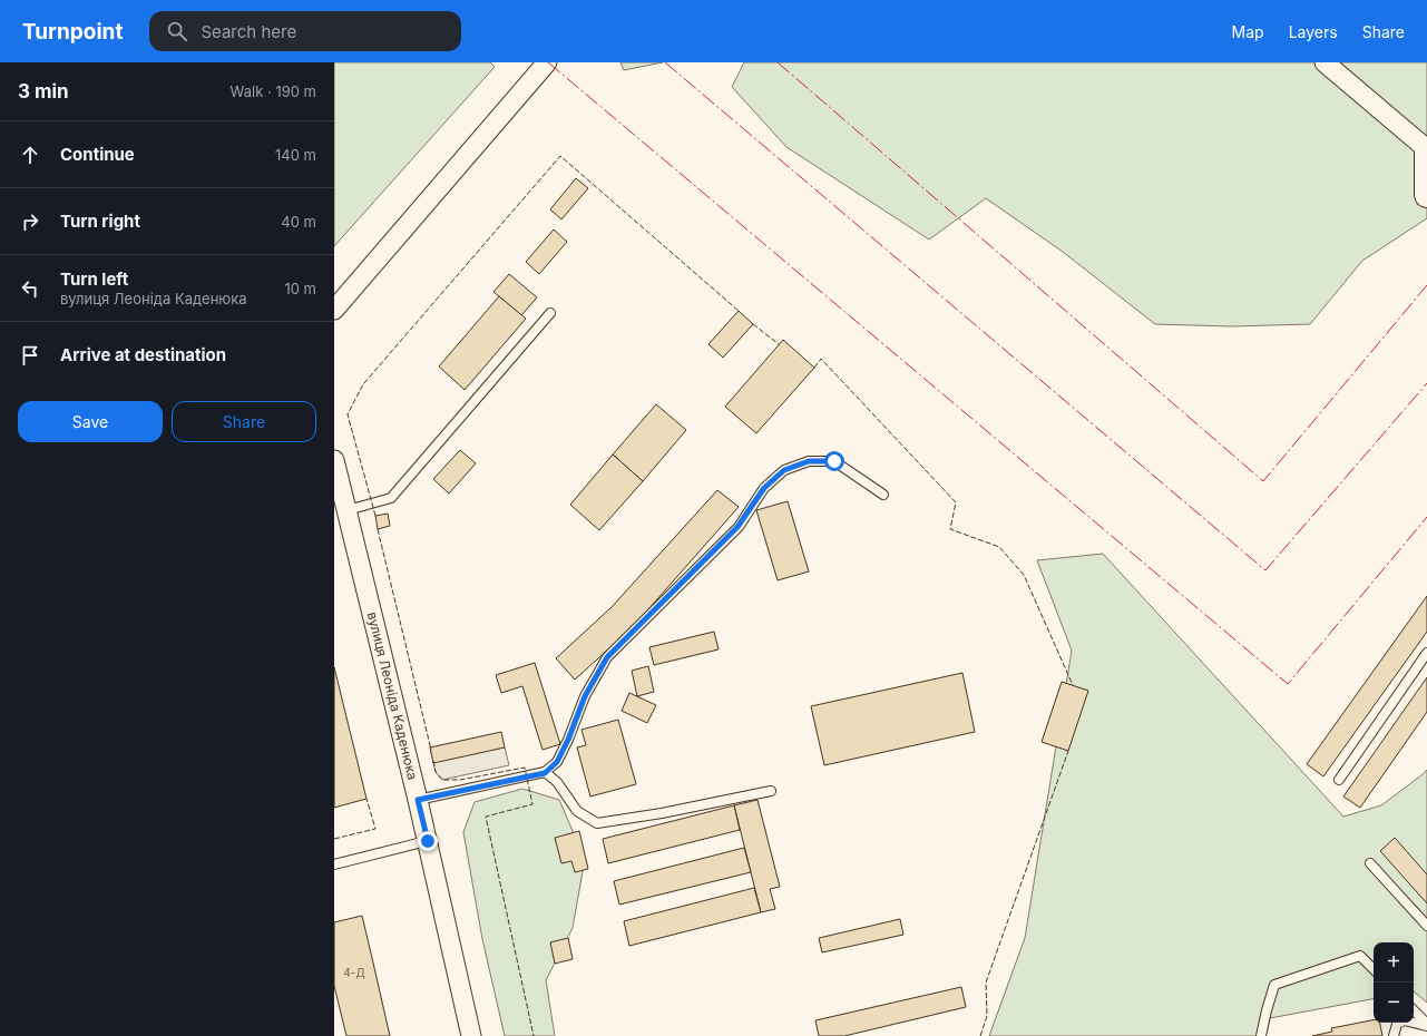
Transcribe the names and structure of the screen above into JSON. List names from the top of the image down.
{
  "streets": {
    "street": ["вулиця Леоніда Каденюка"]
  },
  "house_numbers": ["4-Д"],
  "page": {
    "header": "Turnpoint",
    "search": "Search here",
    "nav": ["Map", "Layers", "Share"],
    "heading": ["3 min", "Walk · 190 m"],
    "list": [
      ["Continue", "140 m"],
      ["Turn right", "40 m"],
      ["Turn left", "вулиця Леоніда Каденюка", "10 m"],
      "Arrive at destination"
    ],
    "buttons": ["Save", "Share"],
    "map_buttons": ["+", "−"]
  }
}
